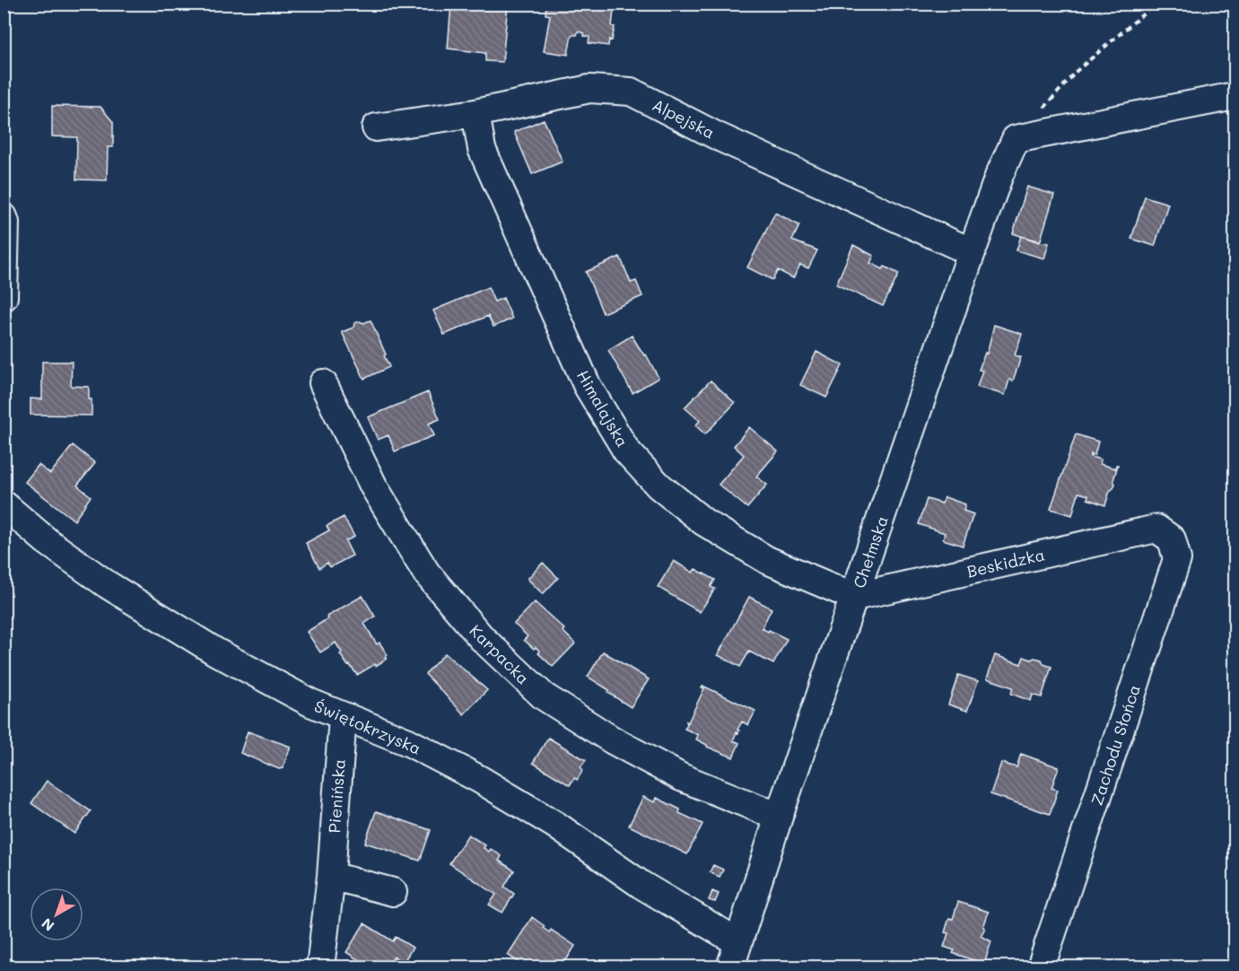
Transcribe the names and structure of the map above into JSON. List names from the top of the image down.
{
  "streets": {
    "street": [
      "Alpejska",
      "Himalajska",
      "Chełmska",
      "Beskidzka",
      "Karpacka",
      "Świętokrzyska",
      "Zachodu Słońca",
      "Pienińska"
    ]
  },
  "crossings": [
    ["Alpejska", "Himalajska"],
    ["Alpejska", "Chełmska"],
    ["Himalajska", "Chełmska"],
    ["Himalajska", "Beskidzka"],
    ["Chełmska", "Beskidzka"],
    ["Chełmska", "Karpacka"],
    ["Chełmska", "Świętokrzyska"],
    ["Beskidzka", "Zachodu Słońca"],
    ["Świętokrzyska", "Pienińska"]
  ],
  "north": "bottom left"
}
